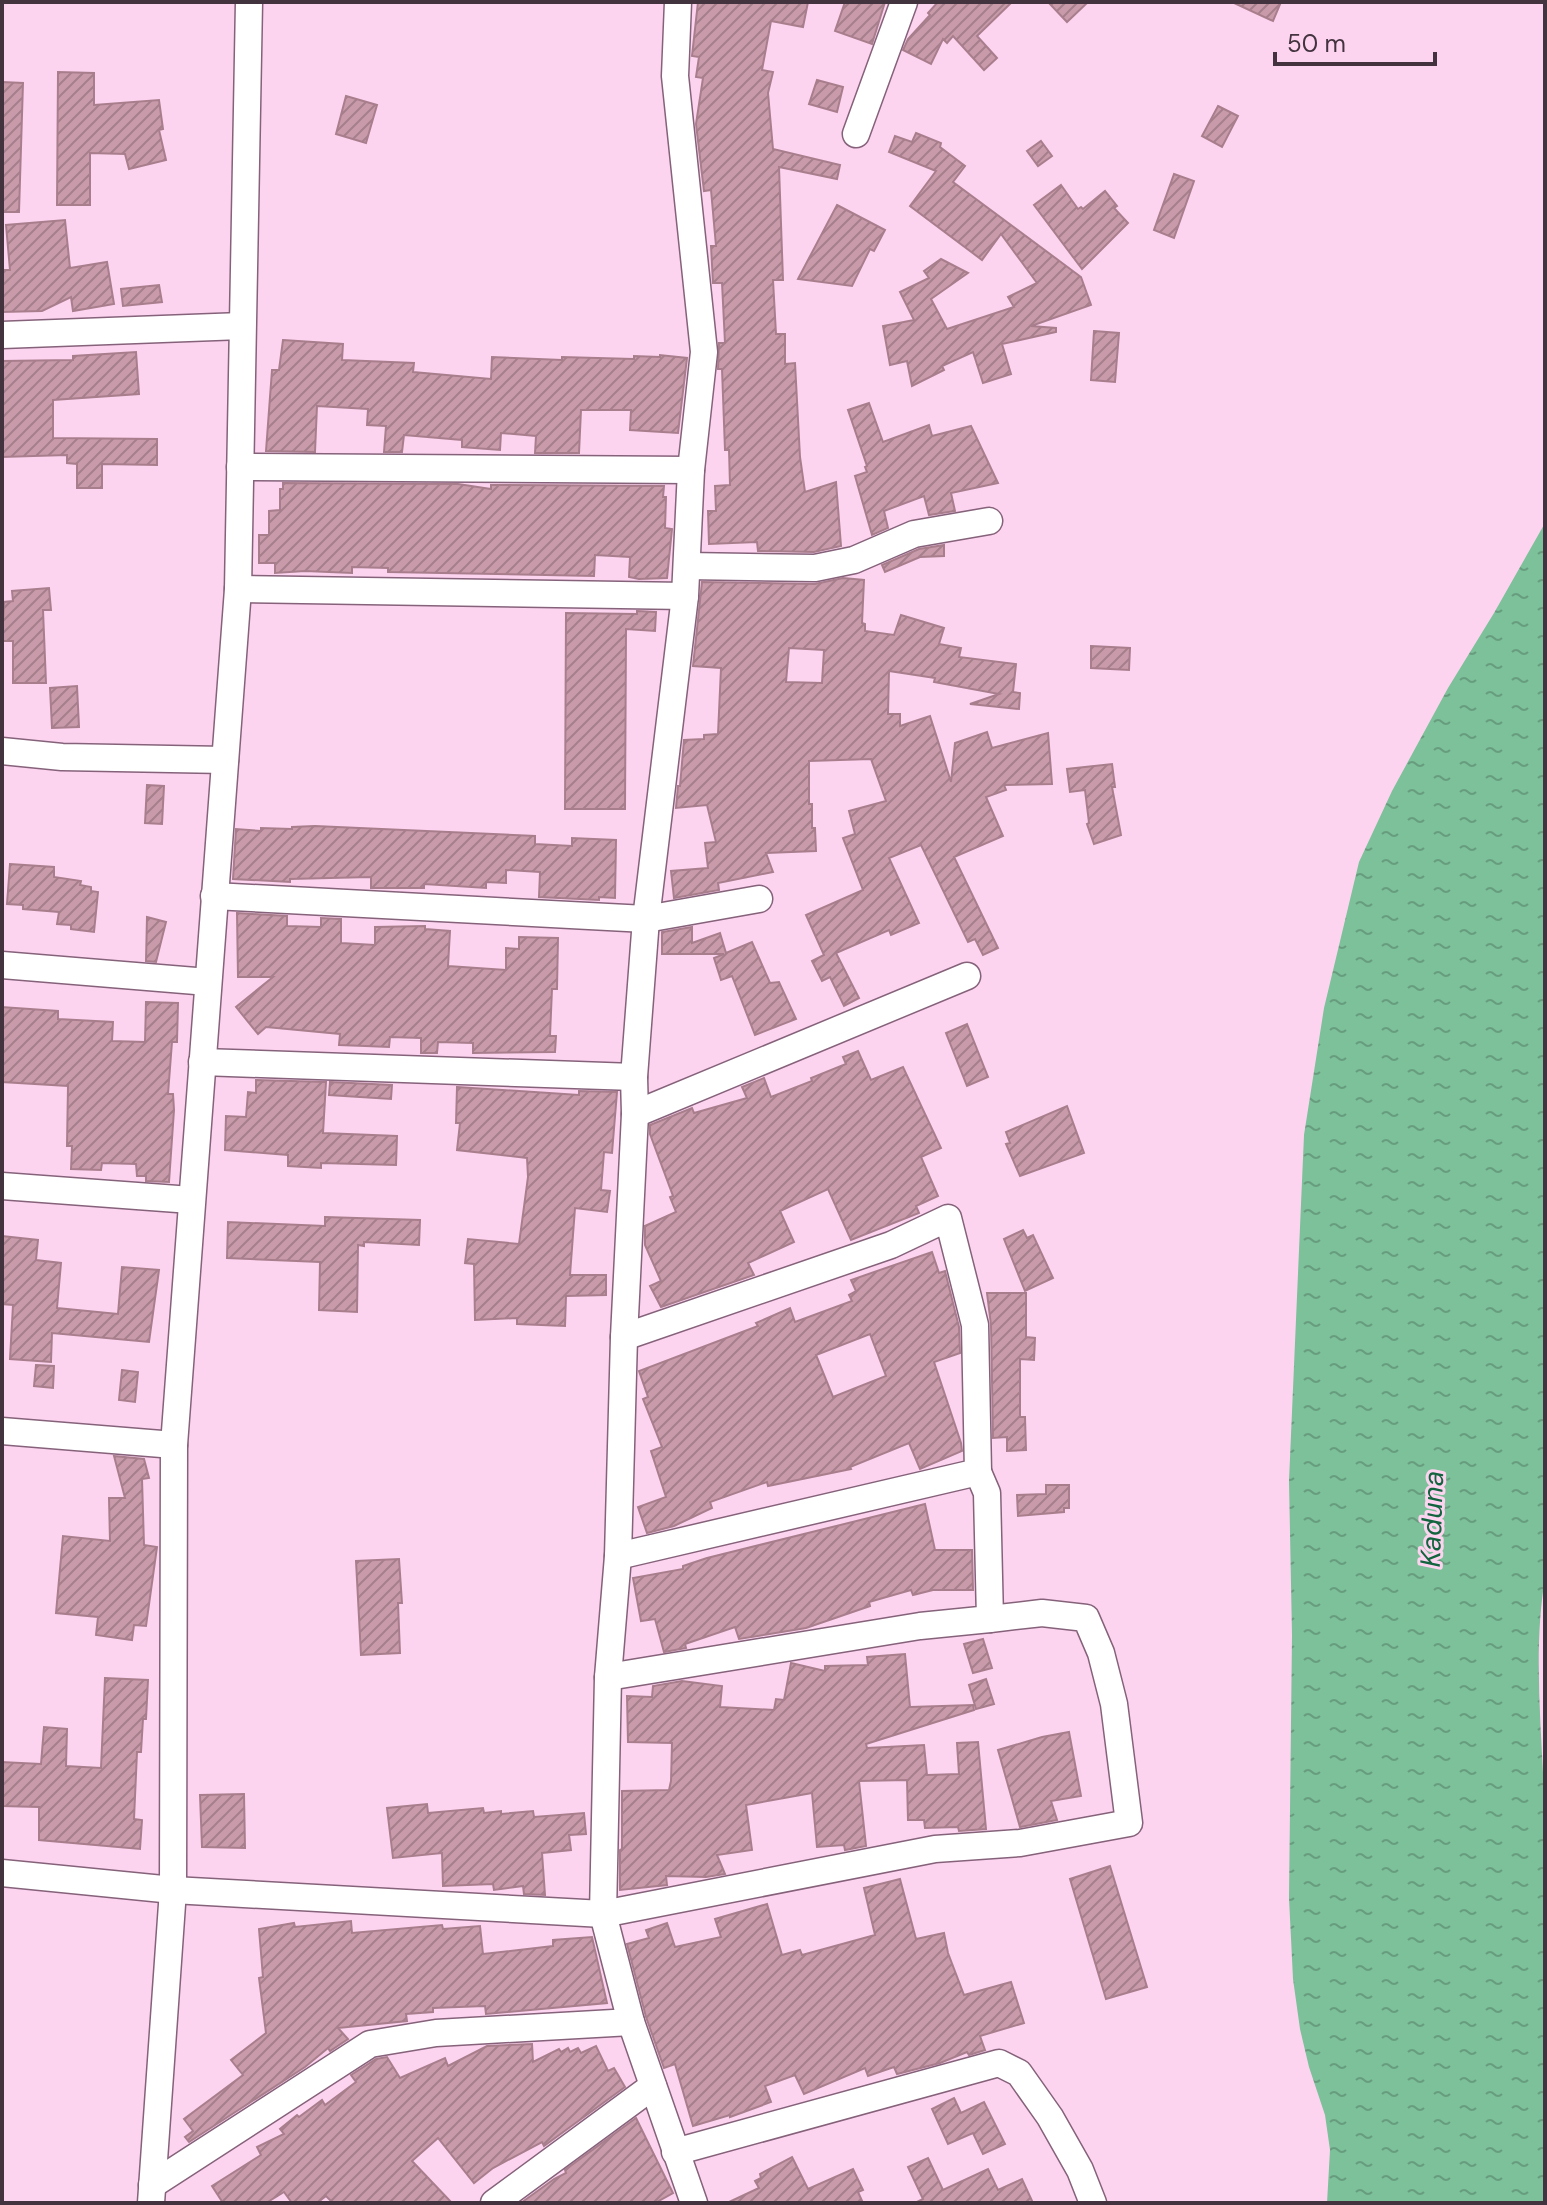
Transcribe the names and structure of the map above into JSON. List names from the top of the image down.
{
  "water": ["Kaduna"],
  "scale_bar": "50 m"
}
